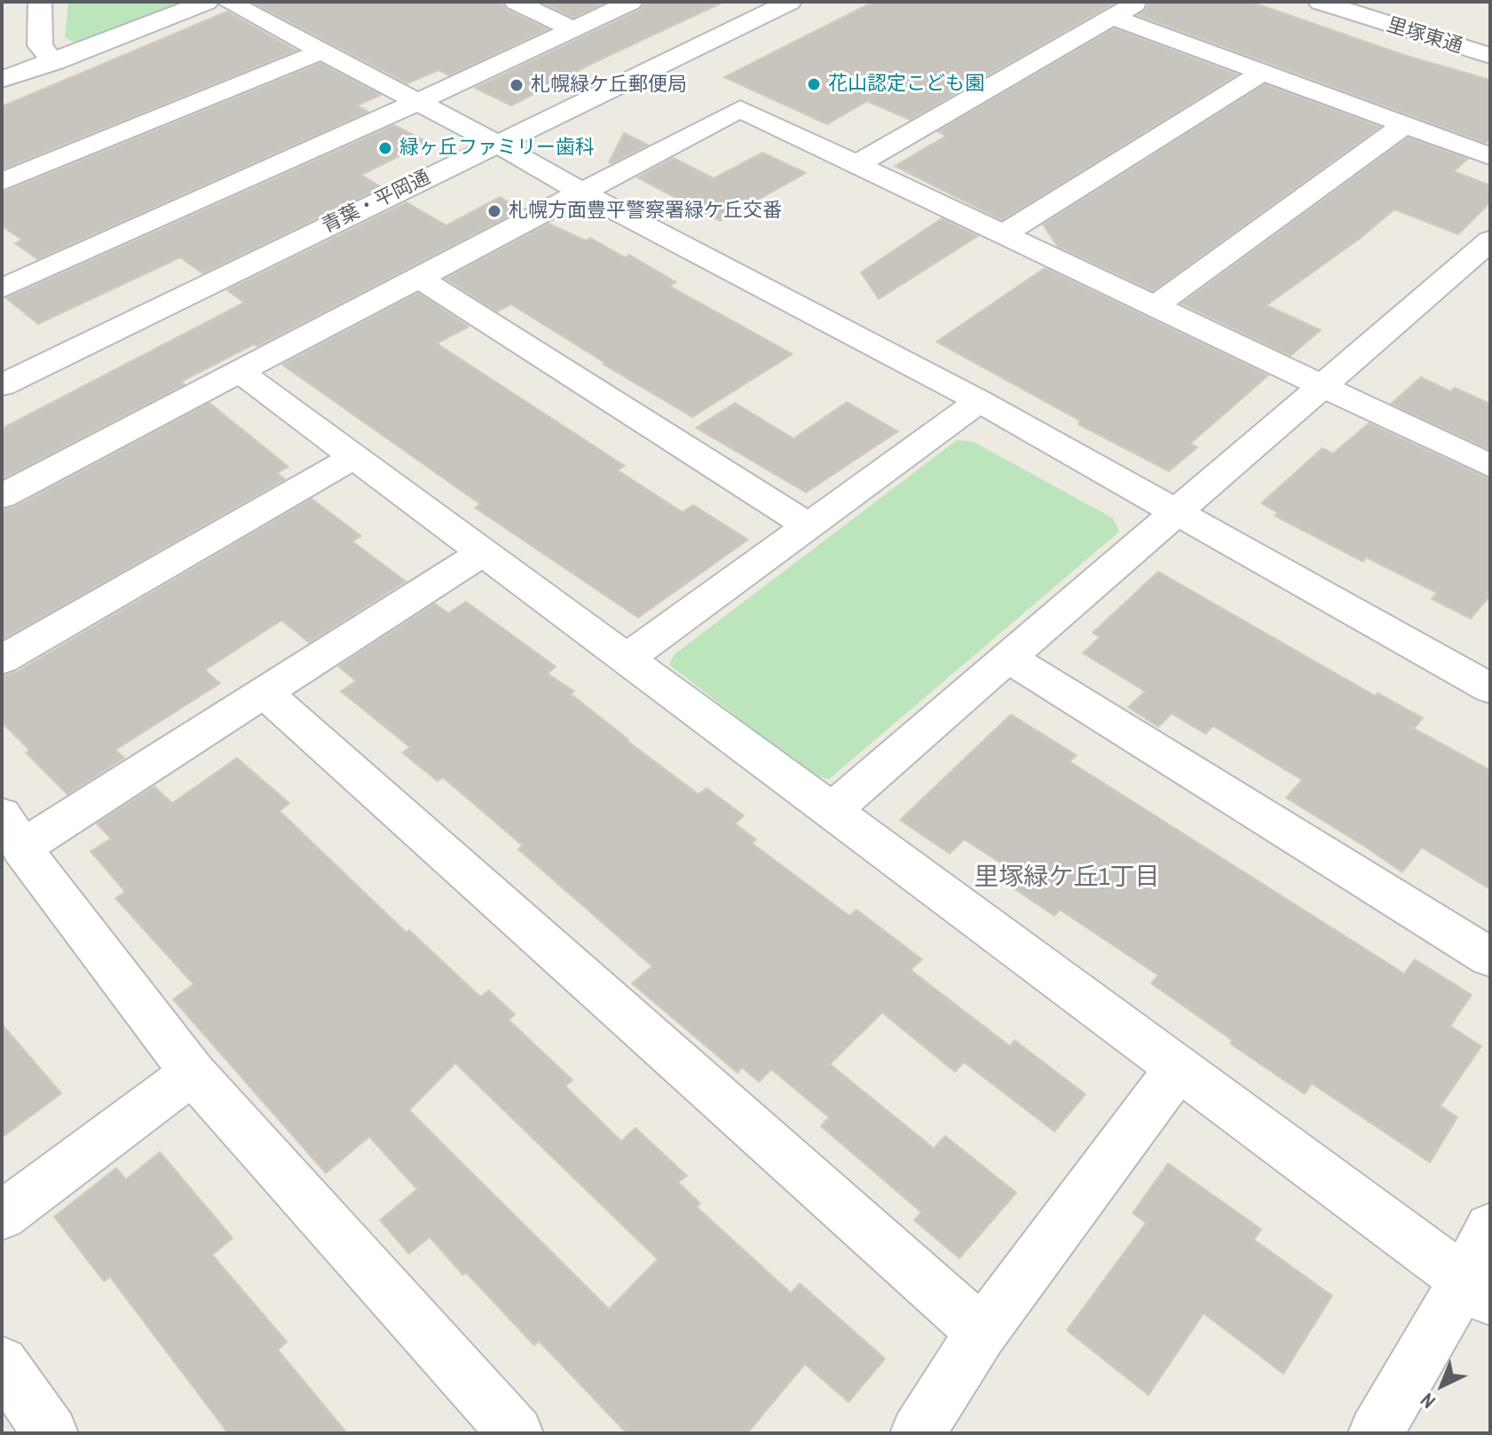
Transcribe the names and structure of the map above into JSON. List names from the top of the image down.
{
  "streets": {
    "street": ["里塚東通", "青葉・平岡通"]
  },
  "districts": ["里塚緑ケ丘1丁目"],
  "places": [
    "花山認定こども園",
    "札幌緑ケ丘郵便局",
    "緑ヶ丘ファミリー歯科",
    "札幌方面豊平警察署緑ケ丘交番"
  ],
  "north": "bottom left"
}
